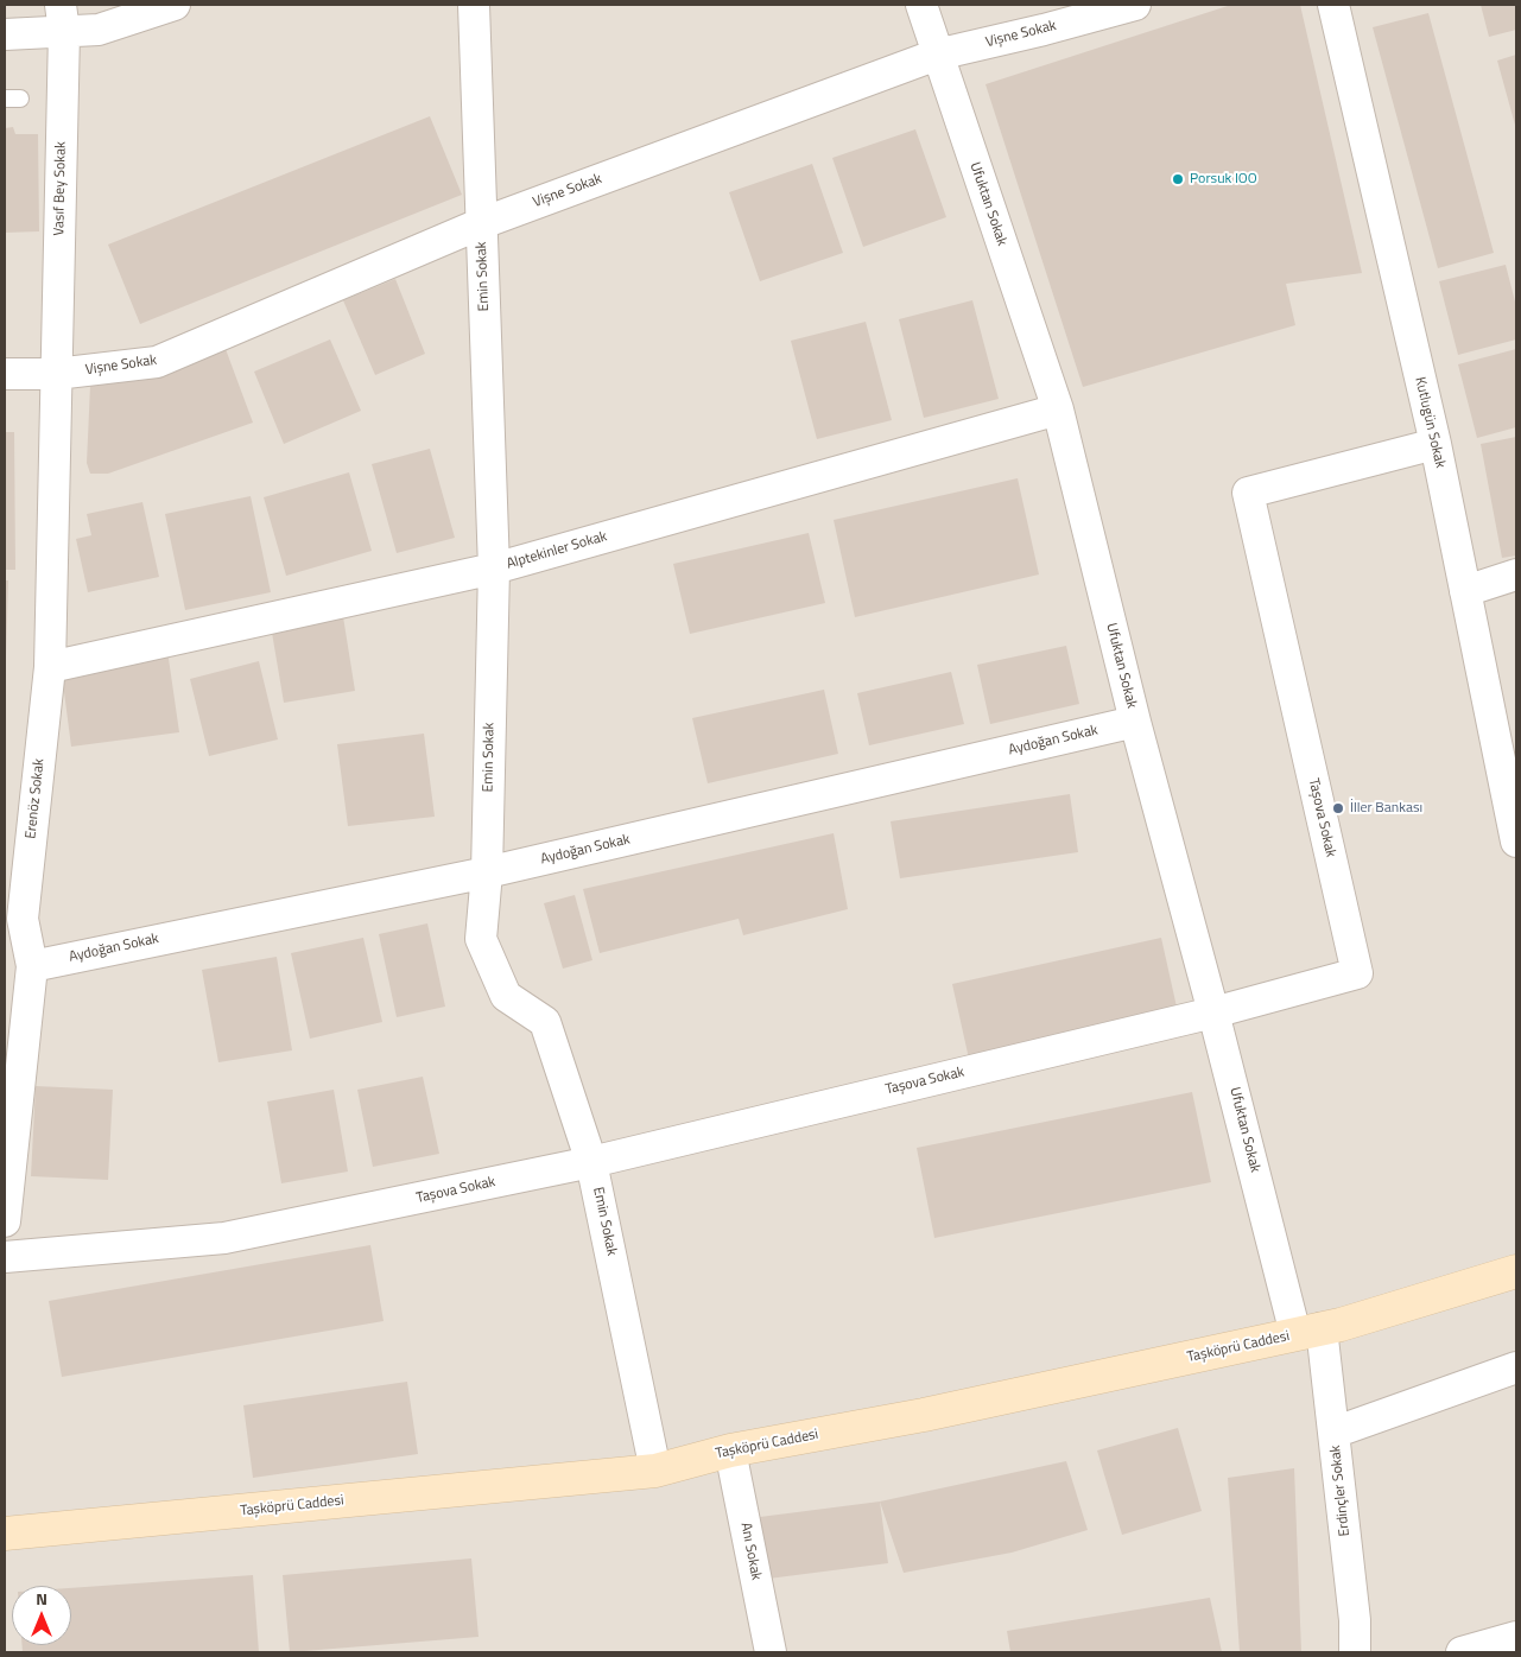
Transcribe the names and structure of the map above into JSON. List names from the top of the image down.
{
  "streets": {
    "main road": ["Taşköprü Caddesi"],
    "street": [
      "Vişne Sokak",
      "Vasıf Bey Sokak",
      "Ufuktan Sokak",
      "Emin Sokak",
      "Kutlugün Sokak",
      "Alptekinler Sokak",
      "Aydoğan Sokak",
      "Erenöz Sokak",
      "Taşova Sokak",
      "Erdinçler Sokak",
      "Anı Sokak"
    ]
  },
  "crossings": [
    ["Vişne Sokak", "Vasıf Bey Sokak"],
    ["Vişne Sokak", "Ufuktan Sokak"],
    ["Vişne Sokak", "Emin Sokak"],
    ["Vişne Sokak", "Erenöz Sokak"],
    ["Vasıf Bey Sokak", "Erenöz Sokak"],
    ["Ufuktan Sokak", "Alptekinler Sokak"],
    ["Ufuktan Sokak", "Aydoğan Sokak"],
    ["Ufuktan Sokak", "Taşova Sokak"],
    ["Ufuktan Sokak", "Taşköprü Caddesi"],
    ["Ufuktan Sokak", "Erdinçler Sokak"],
    ["Emin Sokak", "Alptekinler Sokak"],
    ["Emin Sokak", "Aydoğan Sokak"],
    ["Emin Sokak", "Taşova Sokak"],
    ["Emin Sokak", "Taşköprü Caddesi"],
    ["Kutlugün Sokak", "Taşova Sokak"],
    ["Alptekinler Sokak", "Erenöz Sokak"],
    ["Aydoğan Sokak", "Erenöz Sokak"],
    ["Taşköprü Caddesi", "Erdinçler Sokak"],
    ["Taşköprü Caddesi", "Anı Sokak"]
  ],
  "places": ["Porsuk IOO", "İller Bankası"],
  "north": "top"
}
